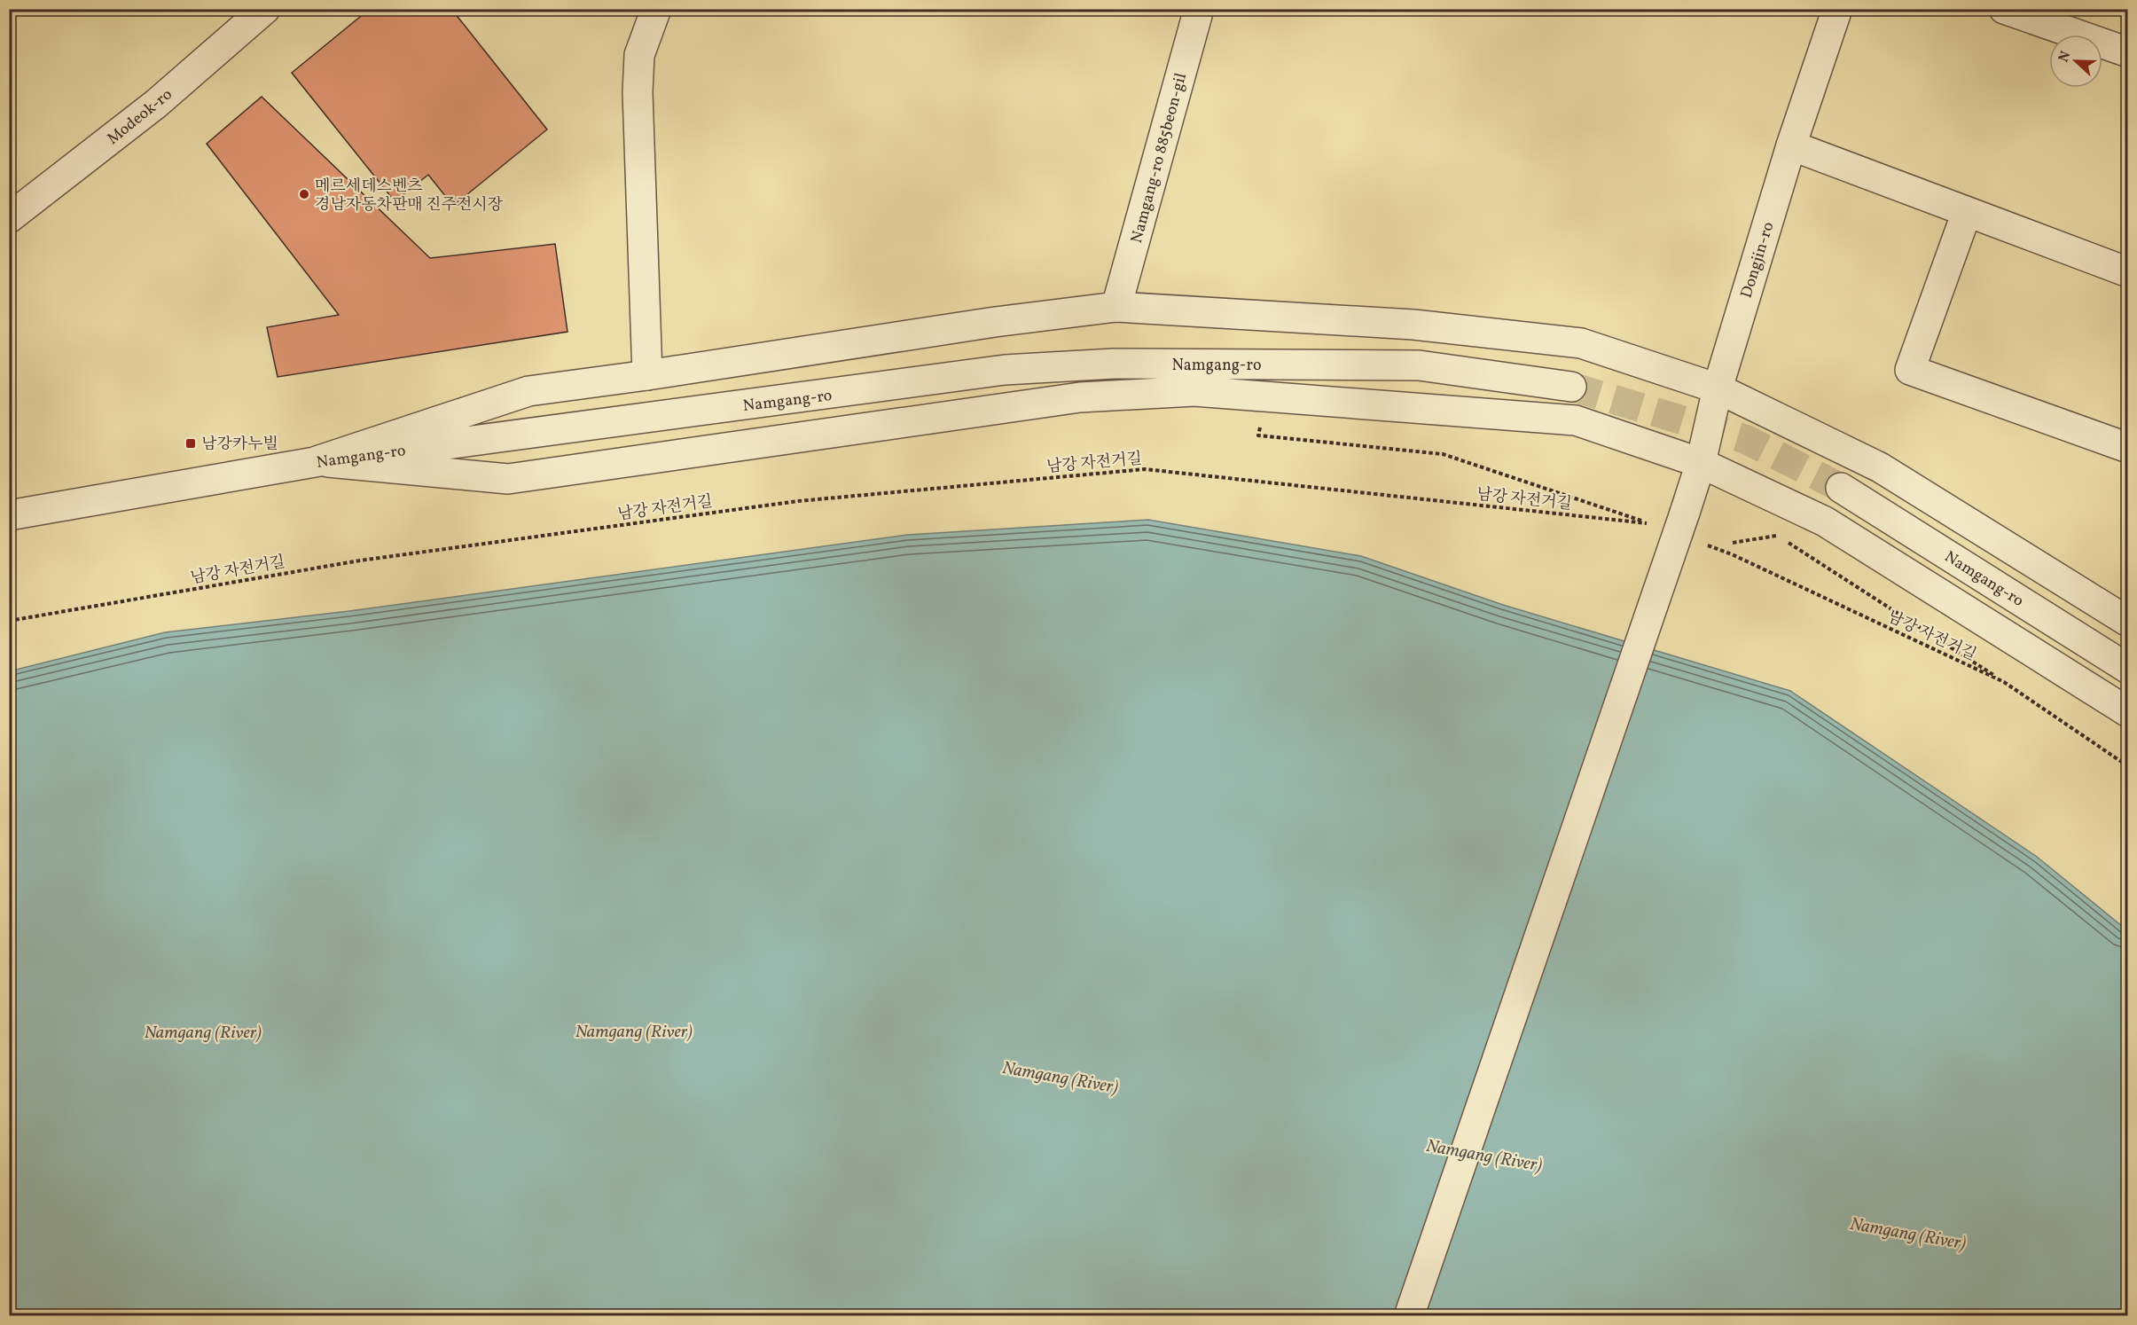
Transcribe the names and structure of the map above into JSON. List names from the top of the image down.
{
  "streets": {
    "street": [
      "Modeok-ro",
      "Namgang-ro 885beon-gil",
      "Dongjin-ro",
      "Namgang-ro"
    ],
    "path": ["남강 자전거길"]
  },
  "water": ["Namgang (River)"],
  "places": {
    "other": ["메르세데스벤츠 경남자동차판매 진주전시장"],
    "transit": ["남강카누빌"]
  },
  "north": "left"
}
